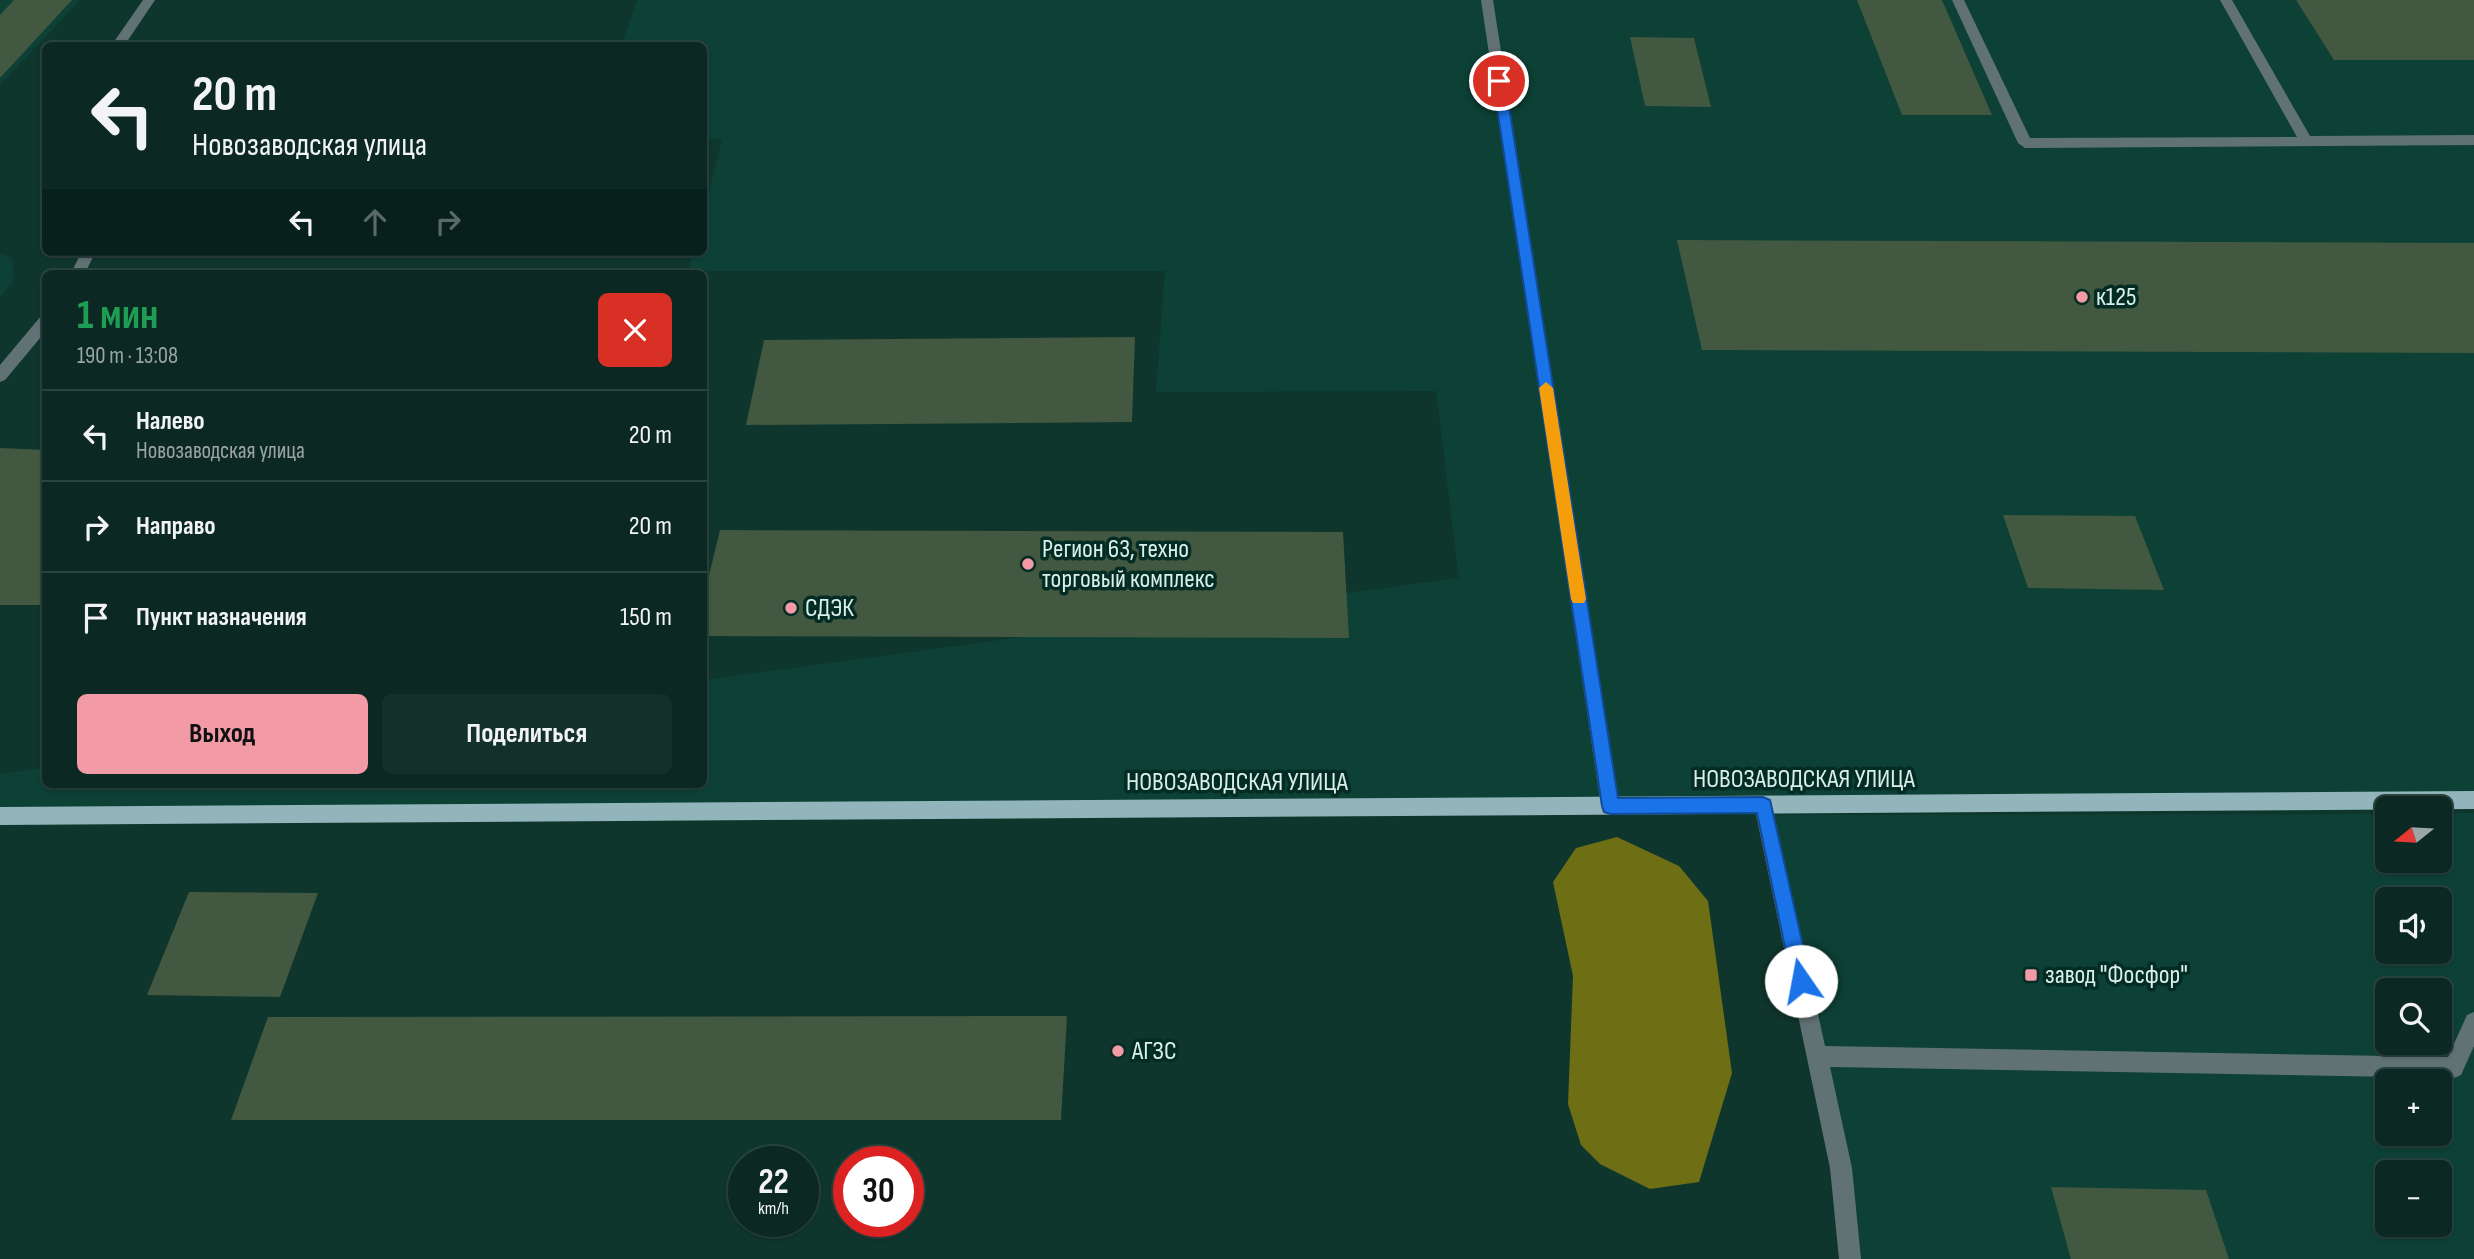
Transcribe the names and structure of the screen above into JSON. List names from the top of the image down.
{
  "streets": {
    "main road": ["НОВОЗАВОДСКАЯ УЛИЦА"]
  },
  "places": {
    "other": [
      "к125",
      "Регион 63, техно торговый комплекс",
      "СДЭК",
      "АГЗС"
    ],
    "transit": ["завод \"Фосфор\""]
  },
  "north": "left",
  "page": {
    "turn": ["20 m", "Новозаводская улица"],
    "heading": ["1 мин", "190 m · 13:08"],
    "list": [
      {
        "name": "Налево",
        "note": "Новозаводская улица",
        "value": "20 m"
      },
      {
        "name": "Направо",
        "value": "20 m"
      },
      {
        "name": "Пункт назначения",
        "value": "150 m"
      }
    ],
    "buttons": ["Выход", "Поделиться"],
    "map_buttons": ["+", "−"],
    "speed": "22 km/h",
    "limit": "30"
  }
}
